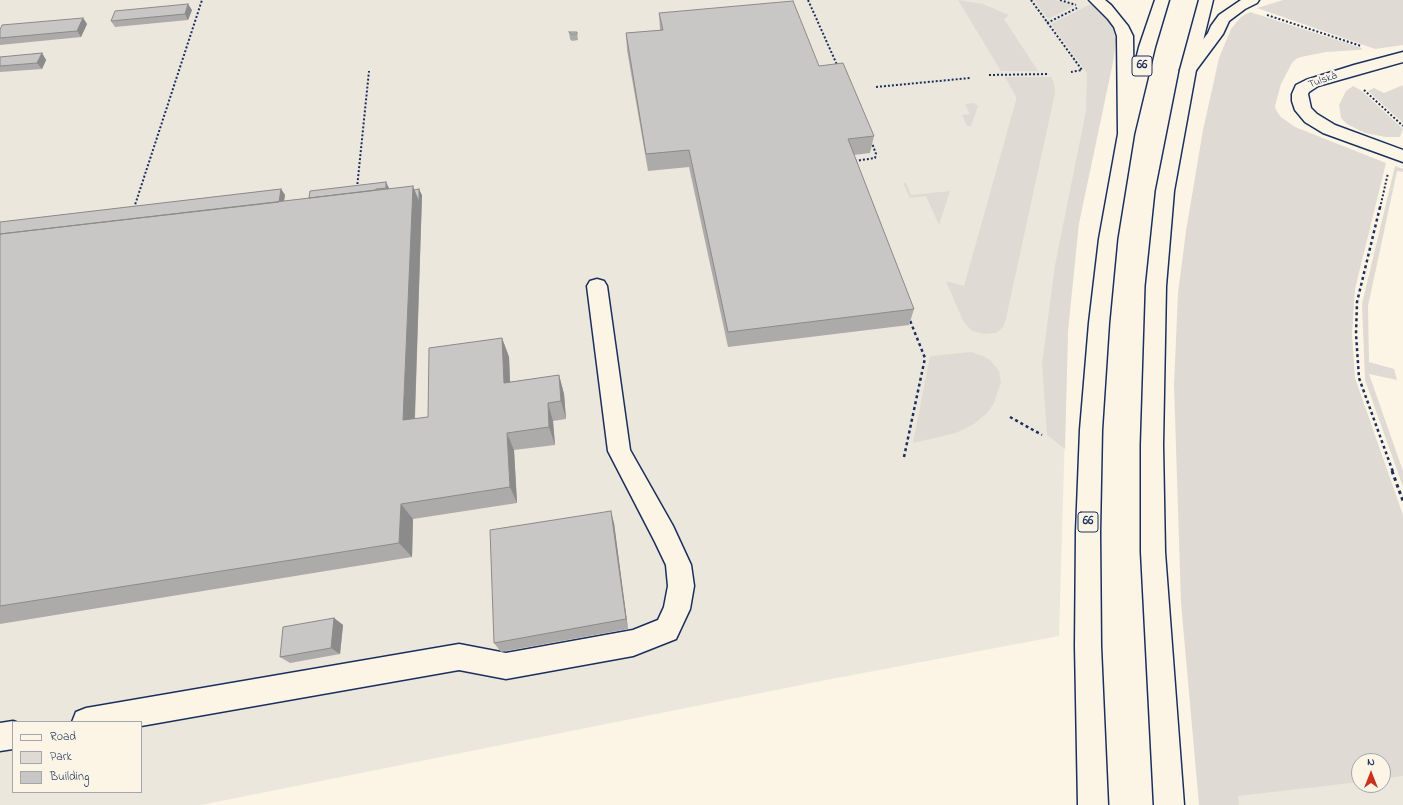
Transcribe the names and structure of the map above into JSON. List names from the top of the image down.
{
  "streets": {
    "main road": ["66", "Tulská"]
  },
  "legend": ["Road", "Park", "Building"],
  "north": "top"
}
